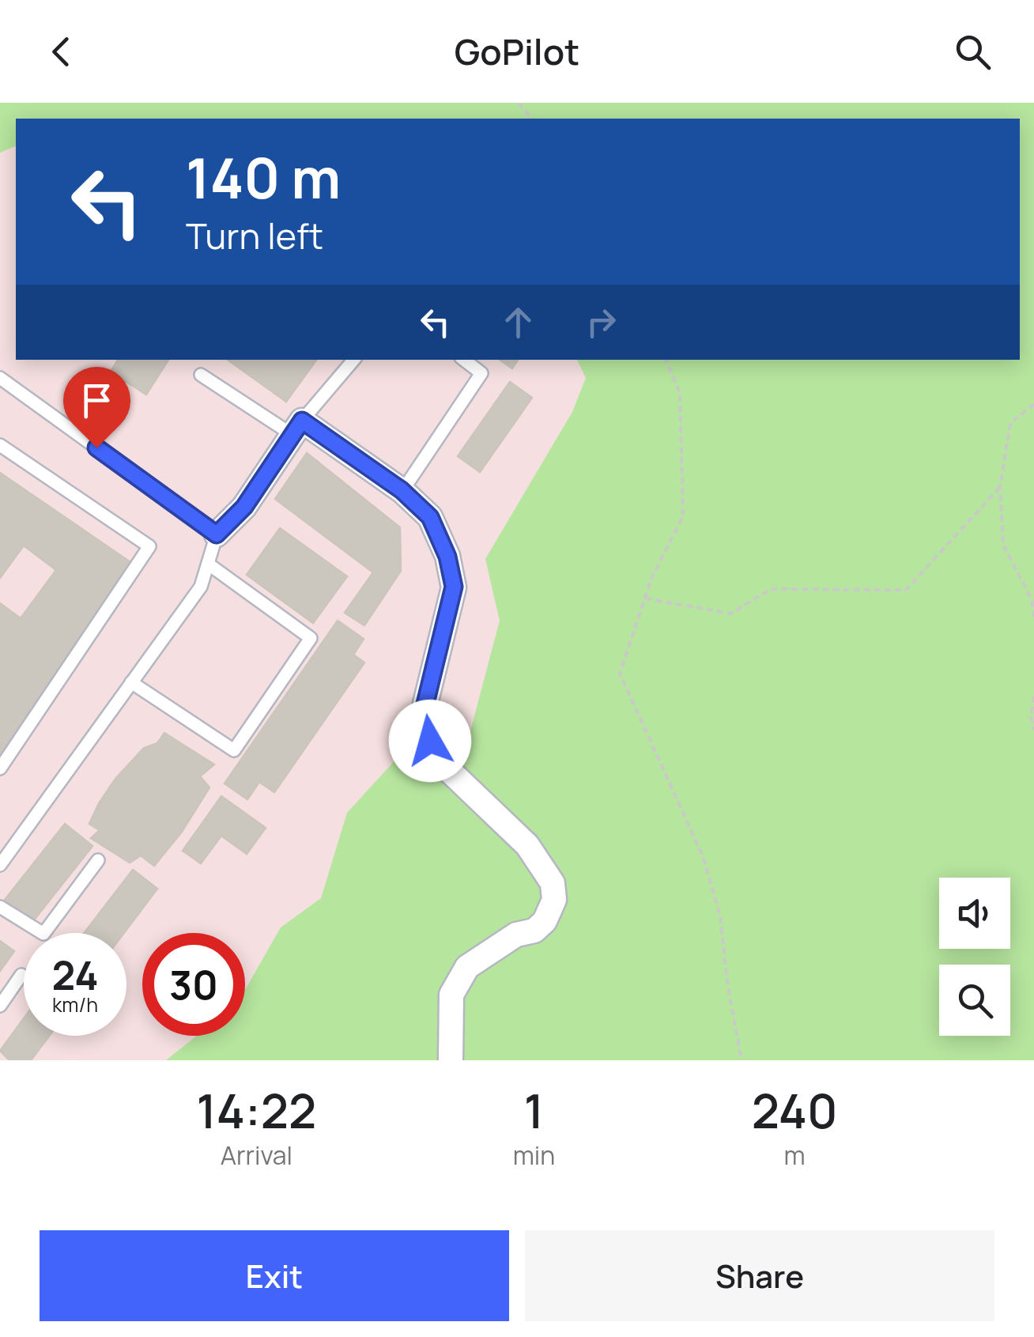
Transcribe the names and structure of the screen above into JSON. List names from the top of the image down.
{
  "page": {
    "header": "GoPilot",
    "turn": ["140 m", "Turn left"],
    "speed": "24 km/h",
    "limit": "30",
    "eta": [
      "14:22",
      "Arrival",
      "1",
      "min",
      "240",
      "m"
    ],
    "buttons": ["Exit", "Share"]
  }
}
